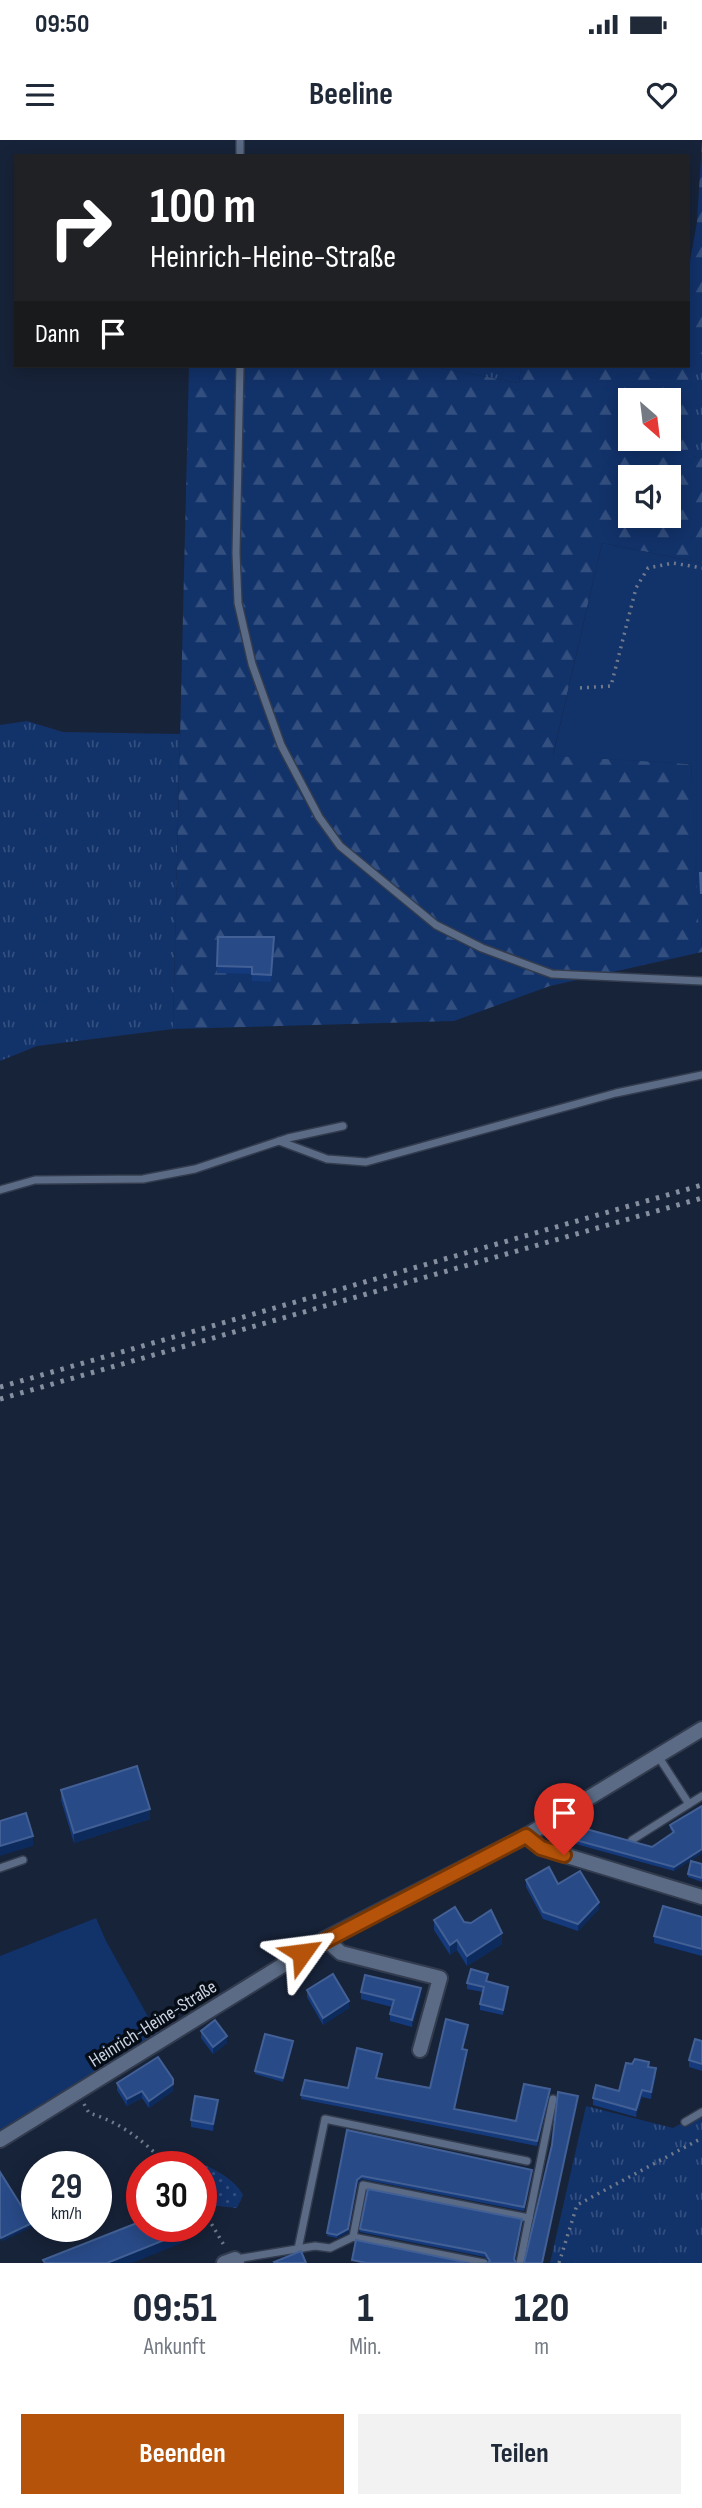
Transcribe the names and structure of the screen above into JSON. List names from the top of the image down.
{
  "streets": {
    "street": ["Heinrich-Heine-Straße"]
  },
  "north": "bottom right",
  "page": {
    "status": "09:50",
    "header": "Beeline",
    "turn": ["100 m", "Heinrich-Heine-Straße"],
    "then": "Dann",
    "speed": "29 km/h",
    "limit": "30",
    "eta": [
      "09:51",
      "Ankunft",
      "1",
      "Min.",
      "120",
      "m"
    ],
    "buttons": ["Beenden", "Teilen"]
  }
}
